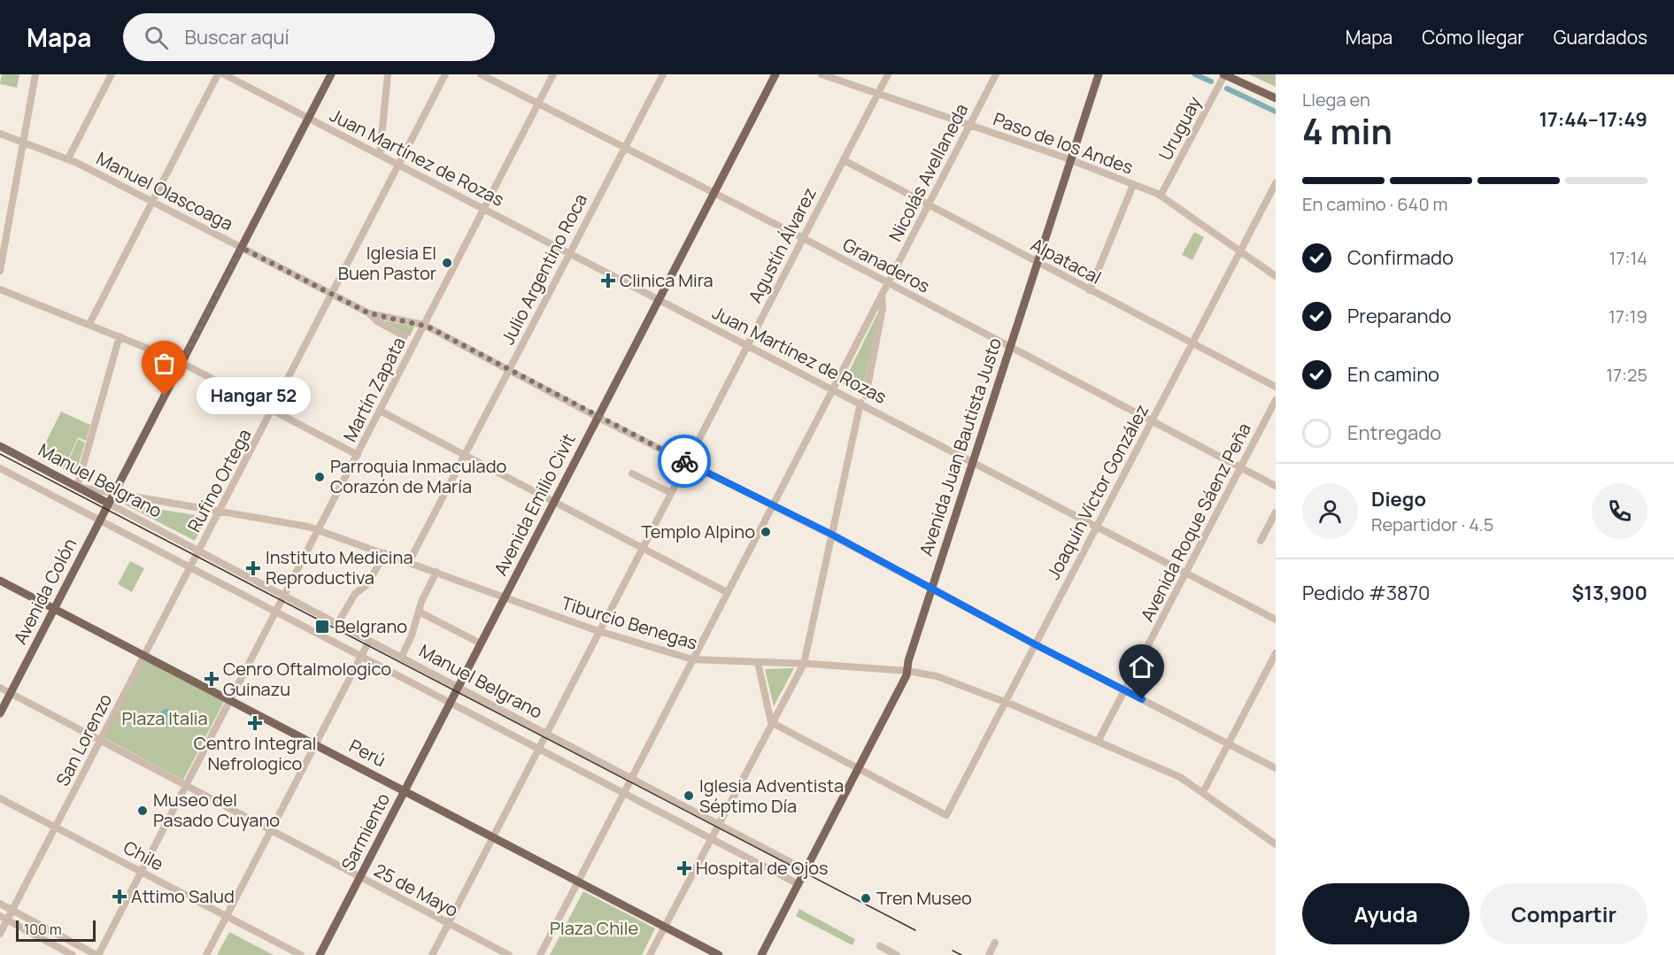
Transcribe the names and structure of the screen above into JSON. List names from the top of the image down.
{
  "streets": {
    "main road": [
      "Avenida Juan Bautista Justo",
      "Manuel Belgrano",
      "Avenida Emilio Civit",
      "Avenida Colón",
      "Perú",
      "Sarmiento"
    ],
    "street": [
      "Uruguay",
      "Paso de los Andes",
      "Juan Martínez de Rozas",
      "Nicolás Avellaneda",
      "Manuel Olascoaga",
      "Agustín Álvarez",
      "Alpatacal",
      "Granaderos",
      "Julio Argentino Roca",
      "Martín Zapata",
      "Rufino Ortega",
      "Joaquín Víctor González",
      "Avenida Roque Sáenz Peña",
      "Tiburcio Benegas",
      "San Lorenzo",
      "Chile",
      "25 de Mayo"
    ]
  },
  "crossings": [
    ["Uruguay", "Paso de los Andes"],
    ["Paso de los Andes", "Nicolás Avellaneda"],
    ["Paso de los Andes", "Agustín Álvarez"],
    ["Paso de los Andes", "Avenida Juan Bautista Justo"],
    ["Paso de los Andes", "Joaquín Víctor González"],
    ["Juan Martínez de Rozas", "Nicolás Avellaneda"],
    ["Juan Martínez de Rozas", "Agustín Álvarez"],
    ["Juan Martínez de Rozas", "Julio Argentino Roca"],
    ["Juan Martínez de Rozas", "Martín Zapata"],
    ["Juan Martínez de Rozas", "Avenida Juan Bautista Justo"],
    ["Juan Martínez de Rozas", "Rufino Ortega"],
    ["Juan Martínez de Rozas", "Joaquín Víctor González"],
    ["Juan Martínez de Rozas", "Avenida Emilio Civit"],
    ["Juan Martínez de Rozas", "Avenida Roque Sáenz Peña"],
    ["Juan Martínez de Rozas", "Avenida Colón"],
    ["Nicolás Avellaneda", "Manuel Olascoaga"],
    ["Nicolás Avellaneda", "Alpatacal"],
    ["Nicolás Avellaneda", "Granaderos"],
    ["Nicolás Avellaneda", "Manuel Belgrano"],
    ["Nicolás Avellaneda", "Tiburcio Benegas"],
    ["Nicolás Avellaneda", "Perú"],
    ["Manuel Olascoaga", "Agustín Álvarez"],
    ["Manuel Olascoaga", "Julio Argentino Roca"],
    ["Manuel Olascoaga", "Martín Zapata"],
    ["Manuel Olascoaga", "Avenida Juan Bautista Justo"],
    ["Manuel Olascoaga", "Rufino Ortega"],
    ["Manuel Olascoaga", "Joaquín Víctor González"],
    ["Manuel Olascoaga", "Avenida Emilio Civit"],
    ["Manuel Olascoaga", "Avenida Roque Sáenz Peña"],
    ["Manuel Olascoaga", "Avenida Colón"],
    ["Agustín Álvarez", "Alpatacal"],
    ["Agustín Álvarez", "Granaderos"],
    ["Agustín Álvarez", "Manuel Belgrano"],
    ["Agustín Álvarez", "Tiburcio Benegas"],
    ["Agustín Álvarez", "Perú"],
    ["Agustín Álvarez", "25 de Mayo"],
    ["Alpatacal", "Avenida Juan Bautista Justo"],
    ["Alpatacal", "Joaquín Víctor González"],
    ["Granaderos", "Julio Argentino Roca"],
    ["Granaderos", "Martín Zapata"],
    ["Granaderos", "Avenida Juan Bautista Justo"],
    ["Granaderos", "Joaquín Víctor González"],
    ["Granaderos", "Avenida Emilio Civit"],
    ["Granaderos", "Avenida Roque Sáenz Peña"],
    ["Julio Argentino Roca", "Tiburcio Benegas"],
    ["Martín Zapata", "Manuel Belgrano"],
    ["Martín Zapata", "Tiburcio Benegas"],
    ["Martín Zapata", "Perú"],
    ["Martín Zapata", "Chile"],
    ["Martín Zapata", "25 de Mayo"],
    ["Avenida Juan Bautista Justo", "Manuel Belgrano"],
    ["Avenida Juan Bautista Justo", "Joaquín Víctor González"],
    ["Avenida Juan Bautista Justo", "Tiburcio Benegas"],
    ["Manuel Belgrano", "Rufino Ortega"],
    ["Manuel Belgrano", "Avenida Emilio Civit"],
    ["Manuel Belgrano", "Avenida Colón"],
    ["Manuel Belgrano", "Tiburcio Benegas"],
    ["Manuel Belgrano", "San Lorenzo"],
    ["Manuel Belgrano", "Sarmiento"],
    ["Rufino Ortega", "Tiburcio Benegas"],
    ["Rufino Ortega", "San Lorenzo"],
    ["Joaquín Víctor González", "Tiburcio Benegas"],
    ["Avenida Emilio Civit", "Tiburcio Benegas"],
    ["Avenida Emilio Civit", "Sarmiento"],
    ["Avenida Roque Sáenz Peña", "Tiburcio Benegas"],
    ["Avenida Colón", "Tiburcio Benegas"],
    ["Avenida Colón", "Perú"],
    ["Avenida Colón", "25 de Mayo"],
    ["San Lorenzo", "Perú"],
    ["San Lorenzo", "Chile"],
    ["San Lorenzo", "25 de Mayo"],
    ["Perú", "Sarmiento"],
    ["Sarmiento", "25 de Mayo"]
  ],
  "parks": ["Plaza Italia", "Plaza Chile"],
  "places": {
    "other": [
      "Iglesia El Buen Pastor",
      "Hangar 52",
      "Parroquia Inmaculado Corazón de María",
      "Templo Alpino",
      "Iglesia Adventista Séptimo Día",
      "Museo del Pasado Cuyano",
      "Tren Museo"
    ],
    "health": [
      "Clinica Mira",
      "Instituto Medicina Reproductiva",
      "Cenro Oftalmologico Guinazu",
      "Centro Integral Nefrologico",
      "Hospital de Ojos",
      "Attimo Salud"
    ],
    "transit": ["Belgrano"]
  },
  "scale_bar": "100 m",
  "page": {
    "header": "Mapa",
    "search": "Buscar aquí",
    "nav": ["Mapa", "Cómo llegar", "Guardados"],
    "heading": ["4 min", "Llega en", "17:44–17:49"],
    "panel": [
      "Diego",
      "Repartidor · 4.5",
      "Pedido #3870",
      "$13,900"
    ],
    "bar": "En camino · 640 m",
    "list": [
      ["Confirmado", "17:14"],
      ["Preparando", "17:19"],
      ["En camino", "17:25"],
      "Entregado"
    ],
    "bubble": "Hangar 52",
    "buttons": ["Ayuda", "Compartir"],
    "scale": "100 m"
  }
}
